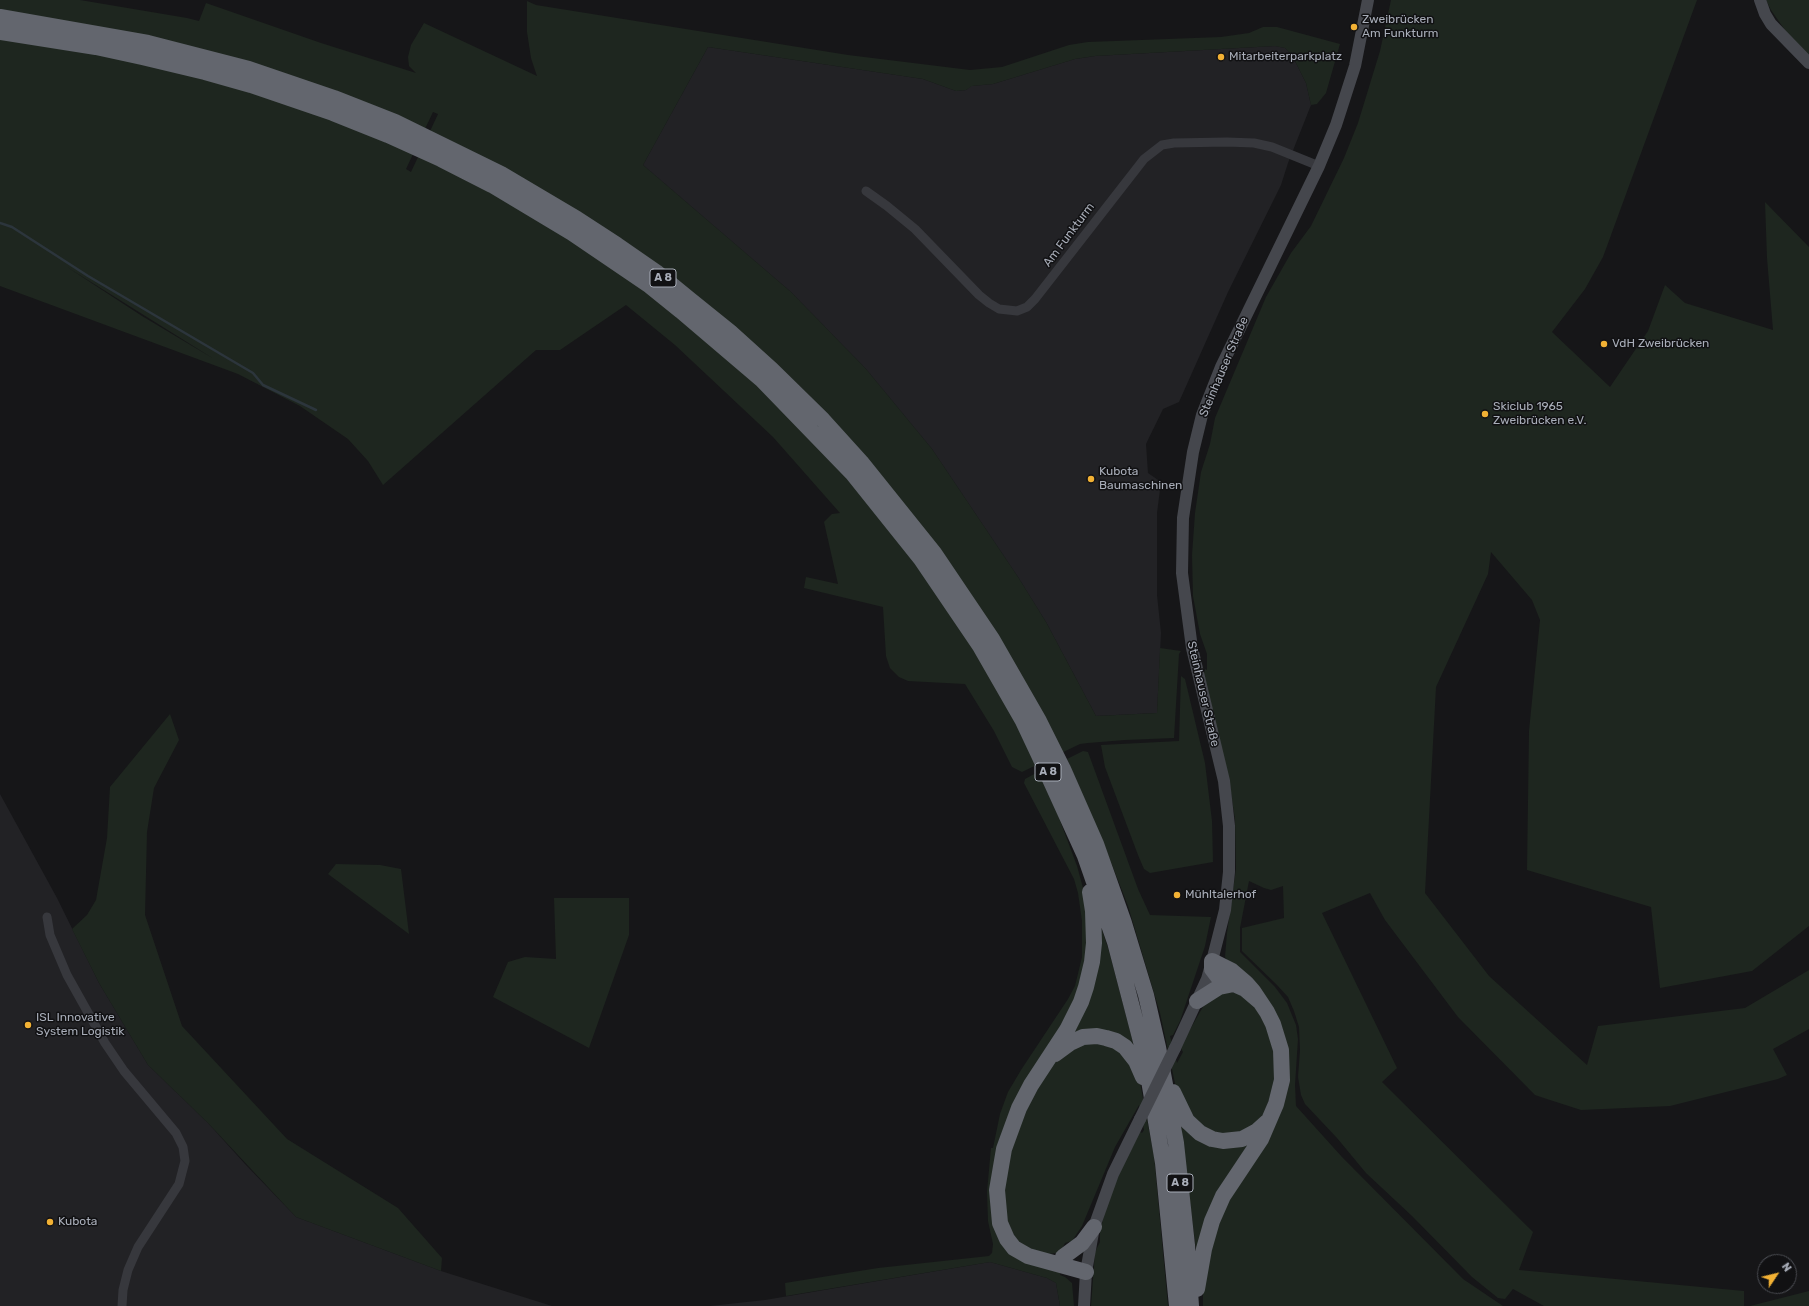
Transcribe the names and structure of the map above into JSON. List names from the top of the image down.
{
  "streets": {
    "highway": ["A 8"],
    "main road": ["Steinhauser Straße"],
    "street": ["Am Funkturm"]
  },
  "crossings": [
    ["Am Funkturm", "Steinhauser Straße"]
  ],
  "places": [
    "Zweibrücken Am Funkturm",
    "Mitarbeiterparkplatz",
    "VdH Zweibrücken",
    "Skiclub 1965 Zweibrücken e.V.",
    "Kubota Baumaschinen",
    "Mühltalerhof",
    "ISL Innovative System Logistik",
    "Kubota"
  ],
  "north": "top right"
}
